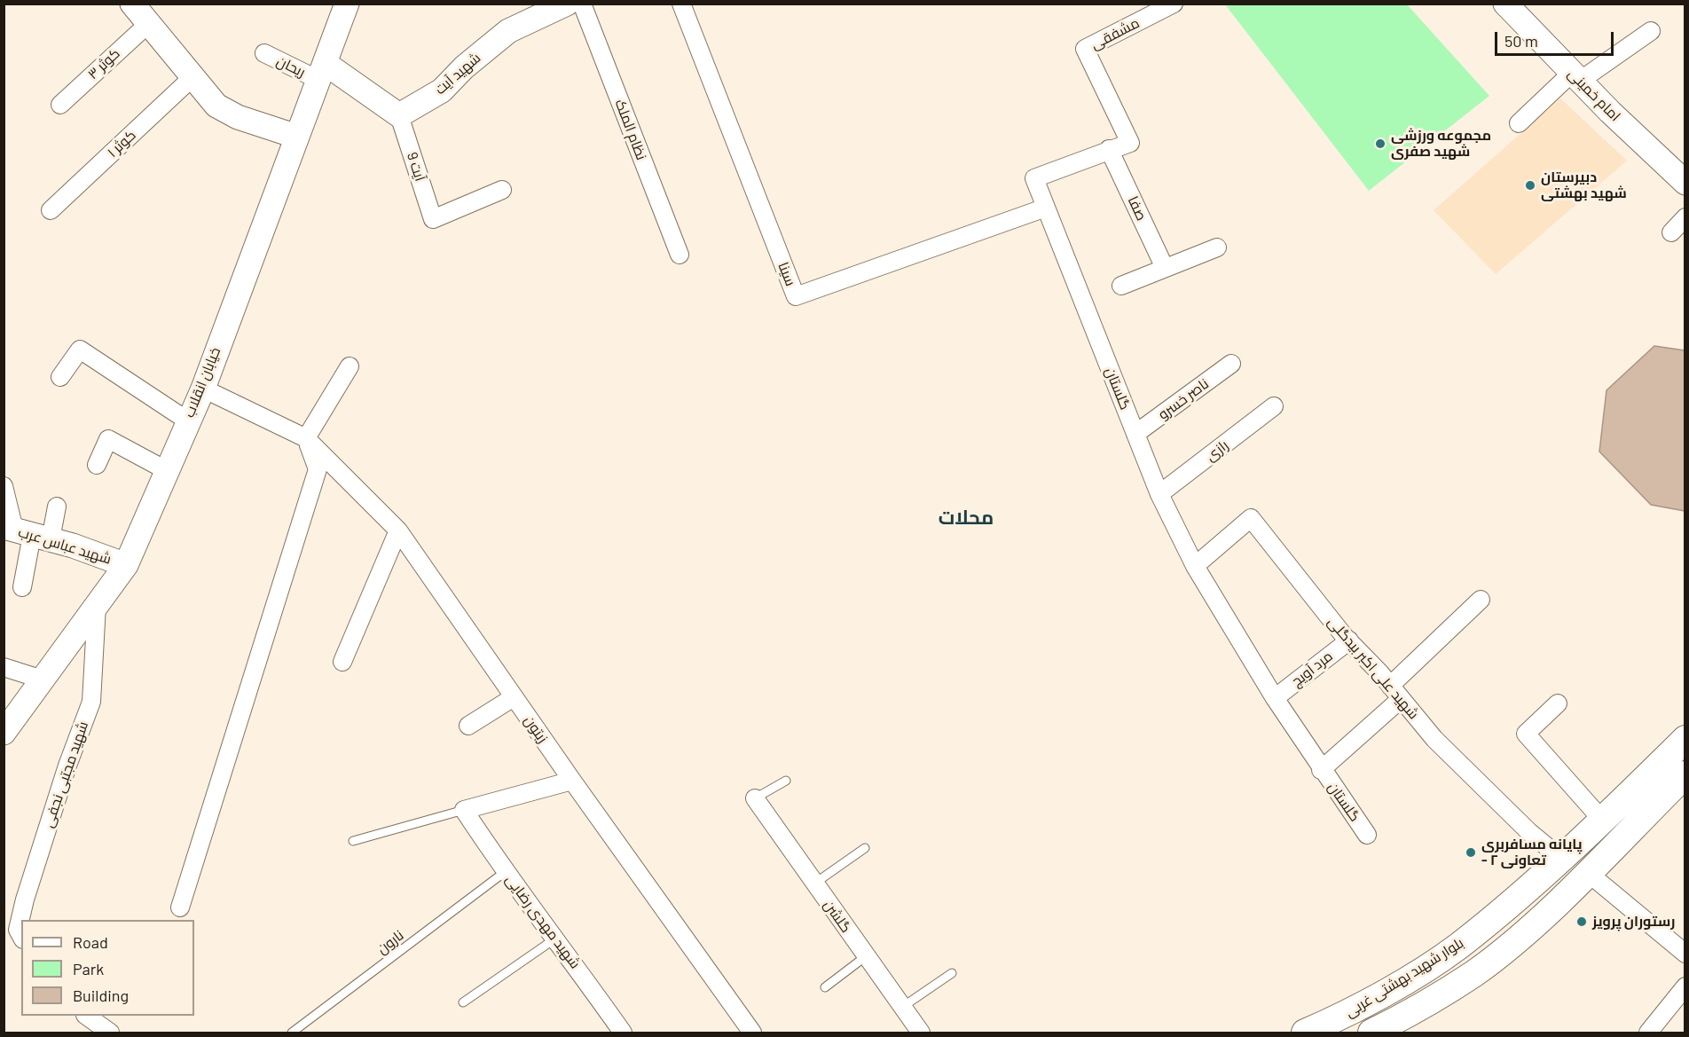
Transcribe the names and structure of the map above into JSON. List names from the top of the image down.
{
  "streets": {
    "main road": [
      "شهید آیت",
      "امام خمینی",
      "خیابان انقلاب",
      "شهید عباس عرب",
      "بلوار شهید بهشتی غربی"
    ],
    "street": [
      "مشفقی",
      "کوثر ۳",
      "ریحان",
      "نظام الملک",
      "کوثر ۱",
      "آیت 9",
      "صفا",
      "سینا",
      "گلستان",
      "ناصر خسرو",
      "رازی",
      "شهید علی اکبر بیدگلی",
      "مرد آویچ",
      "زیتون",
      "شهید مجتبی نجفی",
      "گلشن",
      "شهید مهدی رضایی"
    ],
    "lane": ["نارون"]
  },
  "crossings": [
    ["مشفقی", "گلستان"],
    ["ریحان", "خیابان انقلاب"],
    ["شهید آیت", "آیت 9"],
    ["صفا", "گلستان"],
    ["سینا", "گلستان"],
    ["خیابان انقلاب", "شهید عباس عرب"],
    ["خیابان انقلاب", "زیتون"],
    ["خیابان انقلاب", "شهید مجتبی نجفی"],
    ["گلستان", "ناصر خسرو"],
    ["گلستان", "رازی"],
    ["گلستان", "شهید علی اکبر بیدگلی"],
    ["گلستان", "مرد آویچ"],
    ["شهید علی اکبر بیدگلی", "مرد آویچ"],
    ["شهید علی اکبر بیدگلی", "بلوار شهید بهشتی غربی"],
    ["شهید مهدی رضایی", "نارون"]
  ],
  "districts": ["محلات"],
  "places": [
    "مجموعه ورزشی شهید صفری",
    "دبیرستان شهید بهشتی",
    "پایانه مسافربری - تعاونی ۲",
    "رستوران پرویز"
  ],
  "legend": ["Road", "Park", "Building"],
  "scale_bar": "50 m"
}
